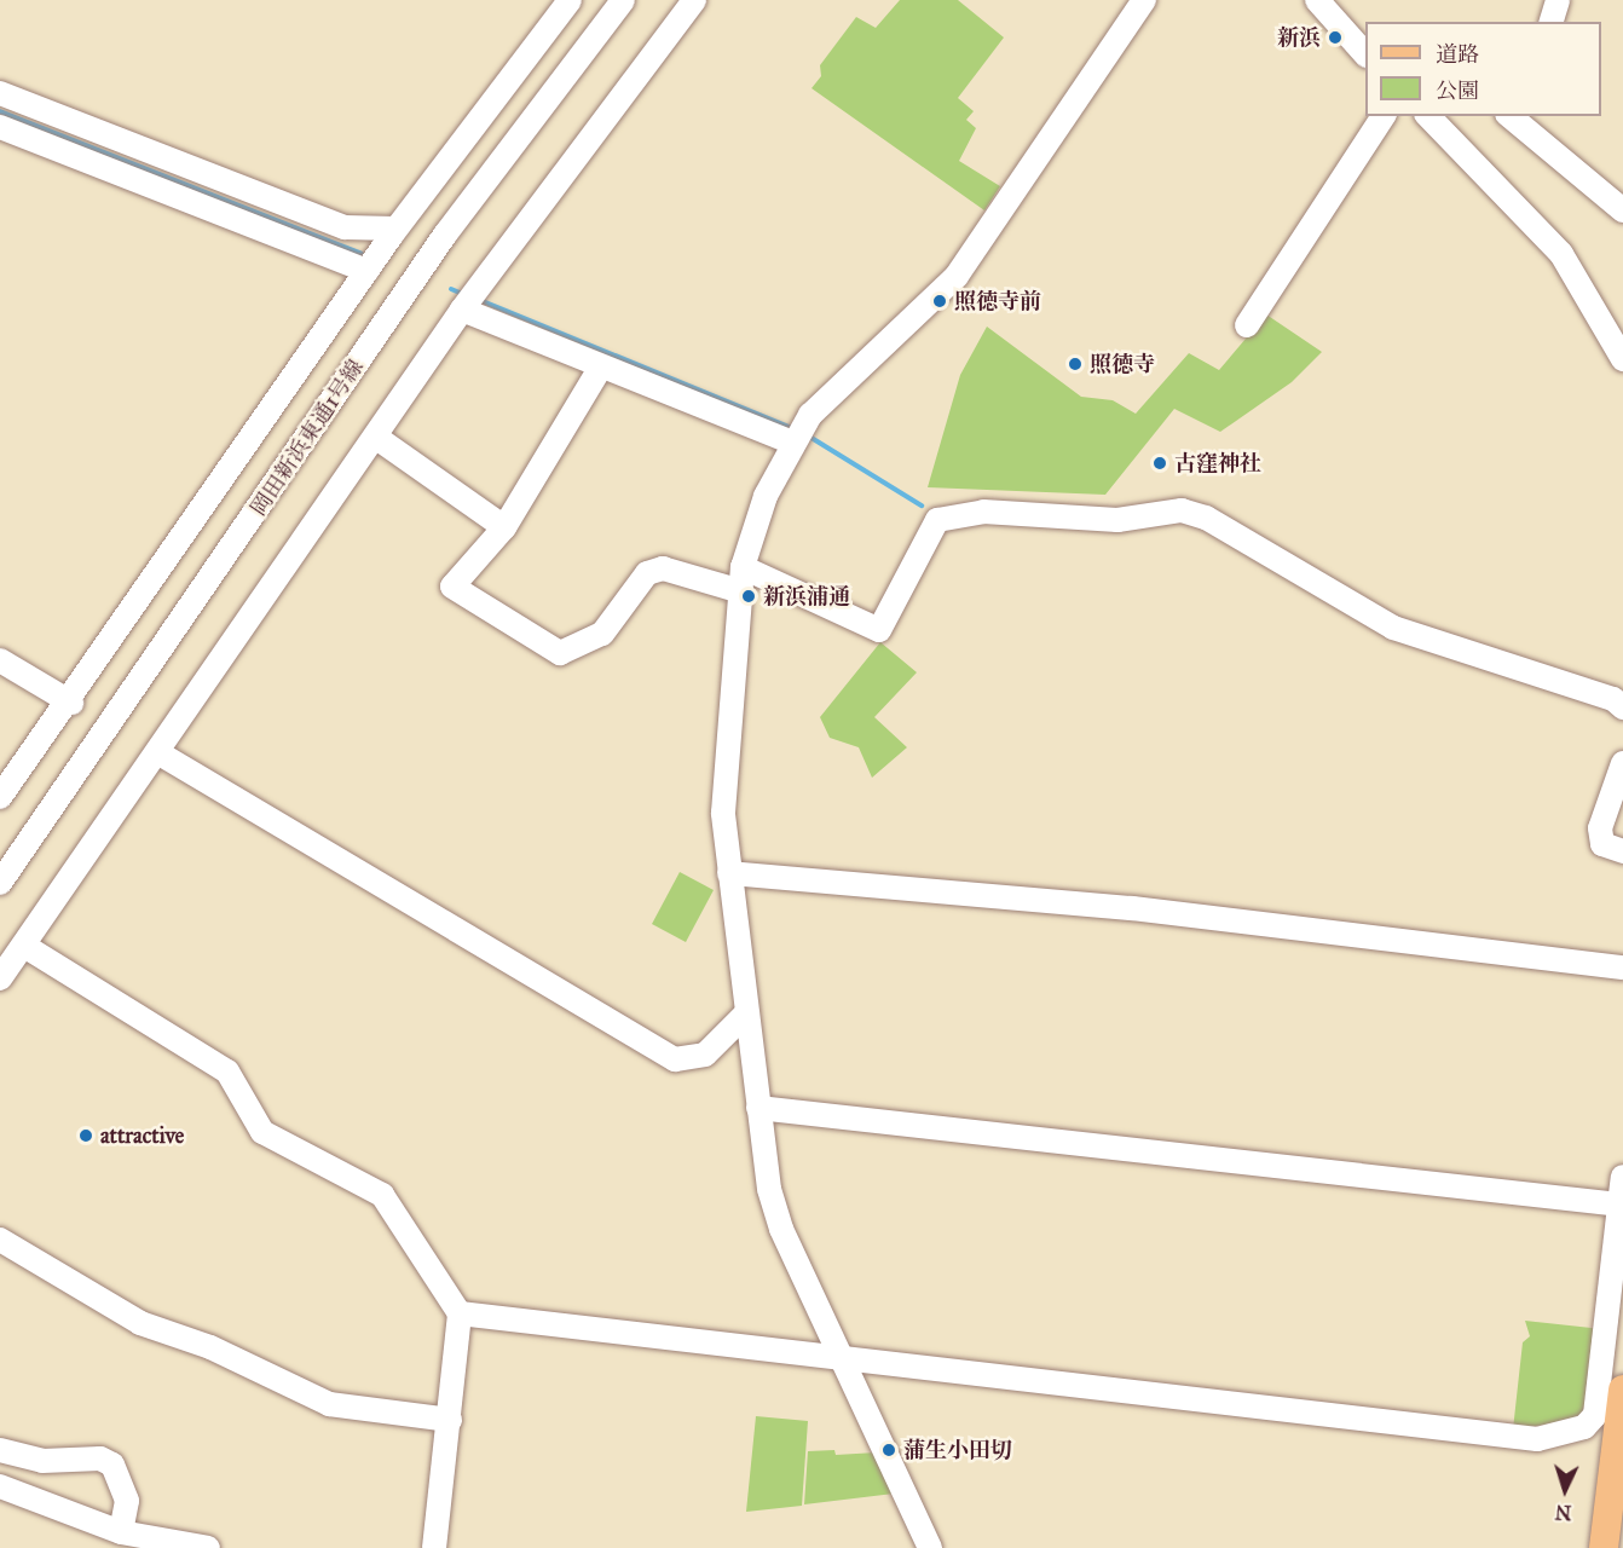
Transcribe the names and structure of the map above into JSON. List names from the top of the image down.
{
  "streets": {
    "street": ["岡田新浜東通1号線"]
  },
  "places": [
    "新浜",
    "照徳寺前",
    "照徳寺",
    "古窪神社",
    "新浜浦通",
    "attractive",
    "蒲生小田切"
  ],
  "legend": ["道路", "公園"],
  "north": "bottom"
}
